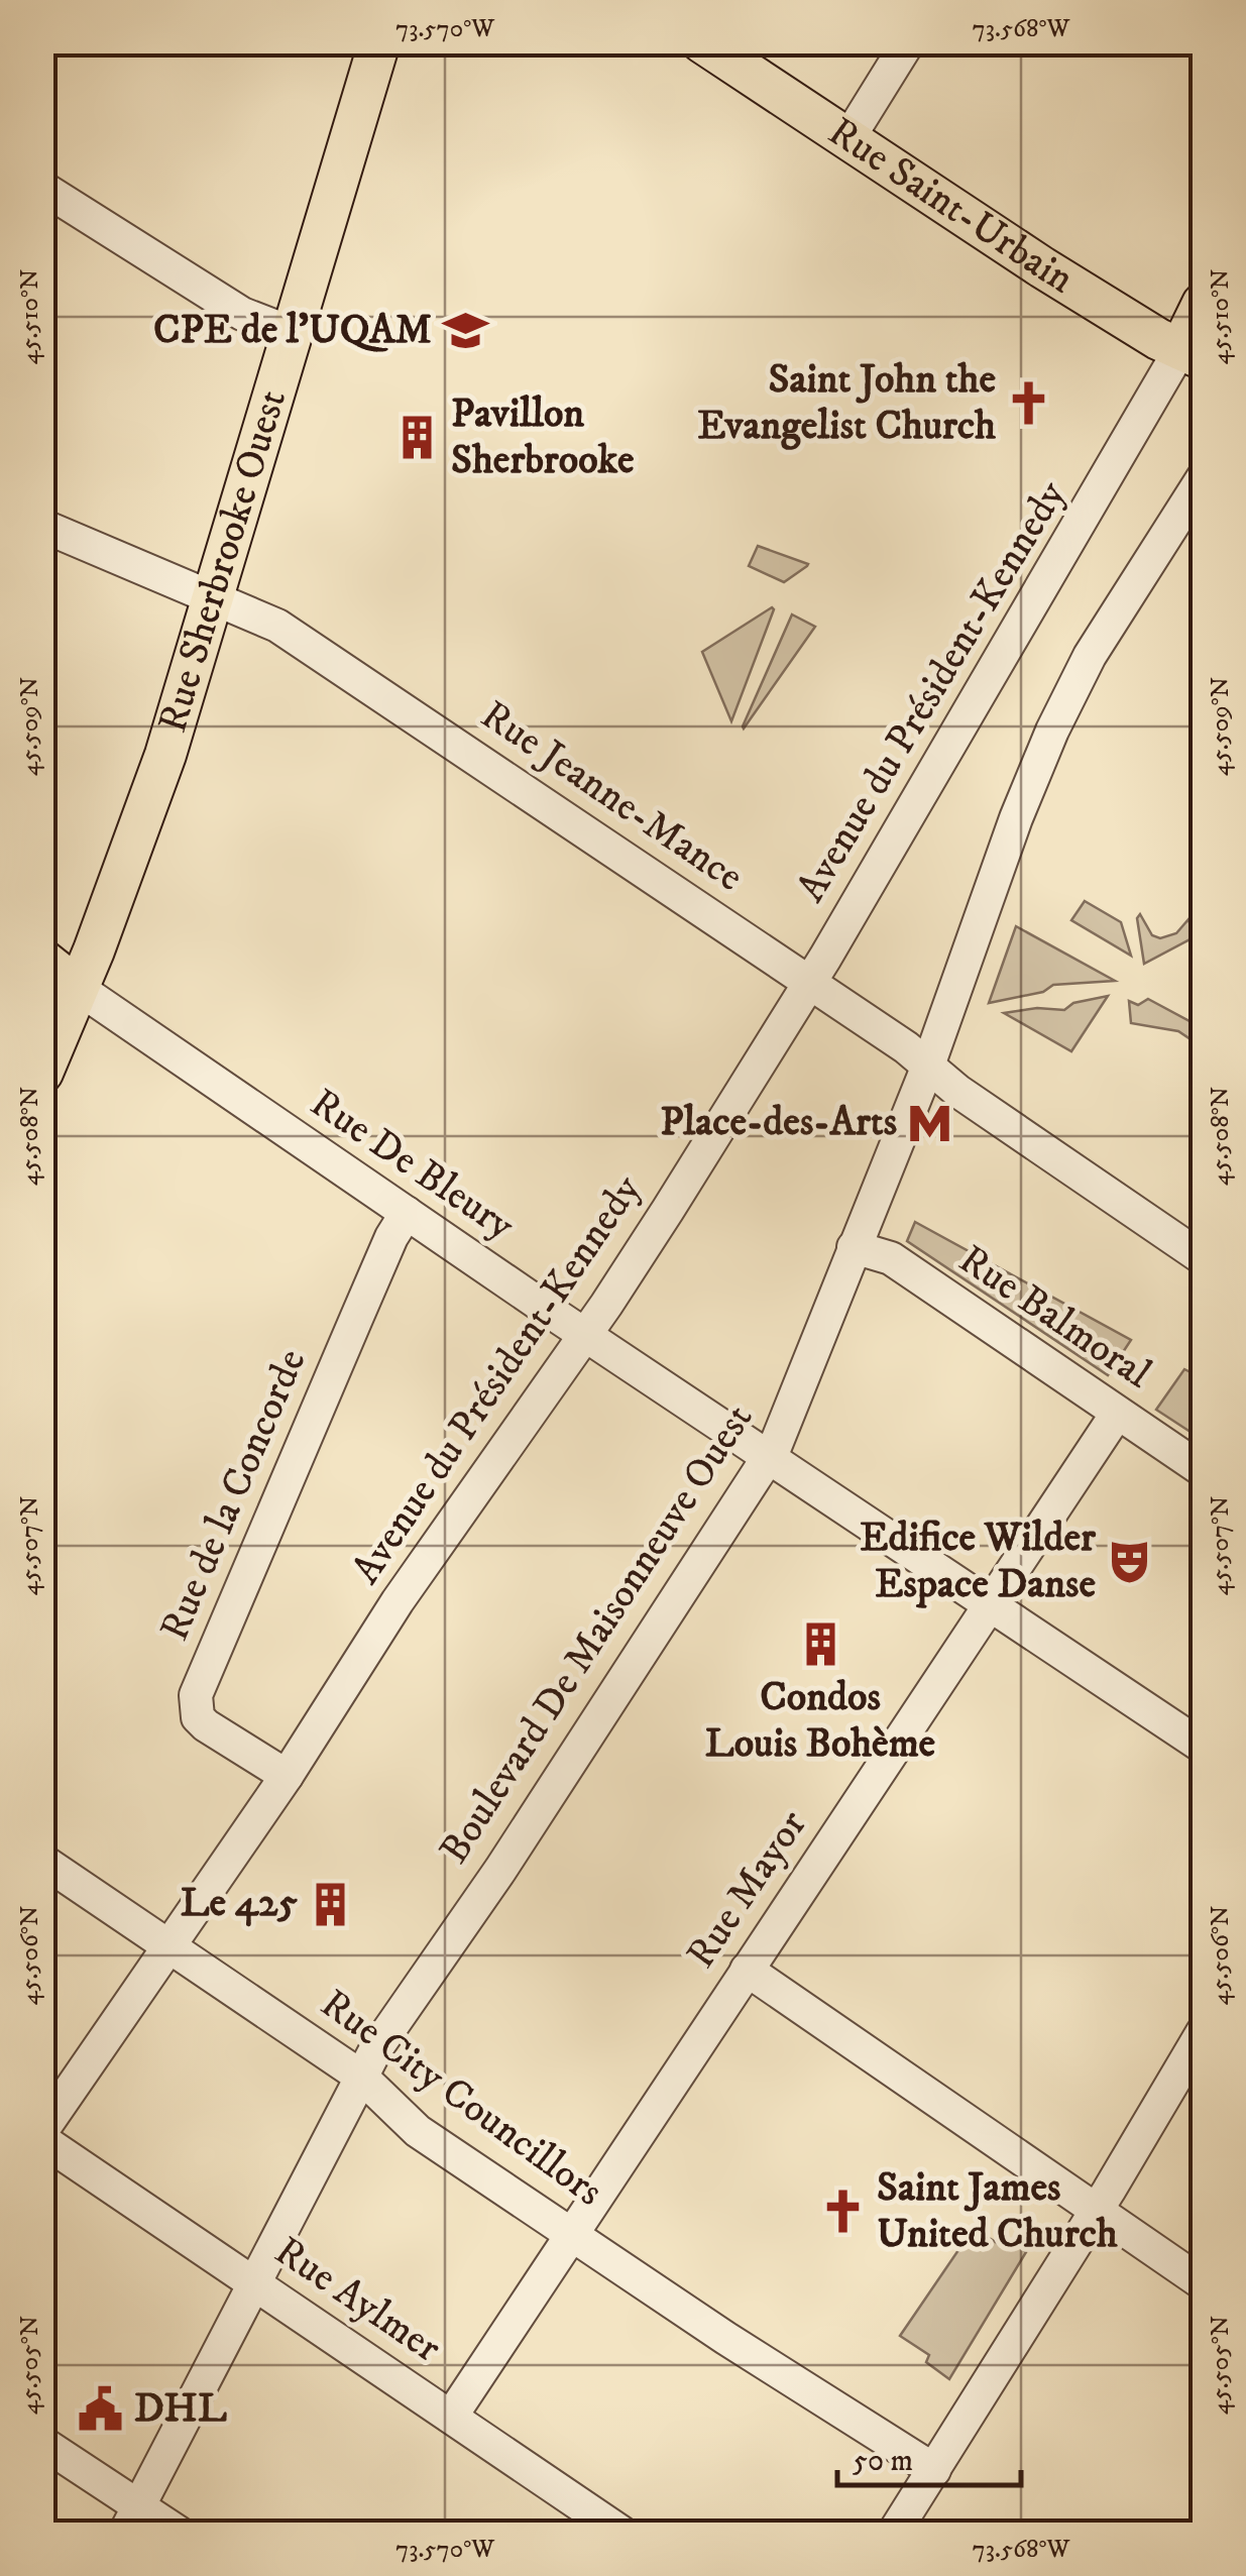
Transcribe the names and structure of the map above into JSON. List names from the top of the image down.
{
  "streets": {
    "main road": ["Rue Saint-Urbain", "Rue Sherbrooke Ouest"],
    "street": [
      "Avenue du Président-Kennedy",
      "Rue Jeanne-Mance",
      "Rue De Bleury",
      "Rue Balmoral",
      "Rue de la Concorde",
      "Boulevard De Maisonneuve Ouest",
      "Rue Mayor",
      "Rue City Councillors",
      "Rue Aylmer"
    ]
  },
  "crossings": [
    ["Rue Saint-Urbain", "Avenue du Président-Kennedy"],
    ["Rue Sherbrooke Ouest", "Rue Jeanne-Mance"],
    ["Rue Sherbrooke Ouest", "Rue De Bleury"],
    ["Avenue du Président-Kennedy", "Rue Jeanne-Mance"],
    ["Avenue du Président-Kennedy", "Rue De Bleury"],
    ["Avenue du Président-Kennedy", "Rue de la Concorde"],
    ["Avenue du Président-Kennedy", "Rue City Councillors"],
    ["Rue Jeanne-Mance", "Boulevard De Maisonneuve Ouest"],
    ["Rue De Bleury", "Rue de la Concorde"],
    ["Rue De Bleury", "Boulevard De Maisonneuve Ouest"],
    ["Rue De Bleury", "Rue Mayor"],
    ["Rue Balmoral", "Boulevard De Maisonneuve Ouest"],
    ["Rue Balmoral", "Rue Mayor"],
    ["Boulevard De Maisonneuve Ouest", "Rue City Councillors"],
    ["Boulevard De Maisonneuve Ouest", "Rue Aylmer"],
    ["Rue Mayor", "Rue City Councillors"],
    ["Rue Mayor", "Rue Aylmer"]
  ],
  "places": {
    "school or university": ["CPE de l'UQAM"],
    "church": ["Saint John the Evangelist Church", "Saint James United Church"],
    "building": ["Pavillon Sherbrooke", "Condos Louis Bohème", "Le 425"],
    "metro station": ["Place-des-Arts"],
    "theatre": ["Edifice Wilder Espace Danse"],
    "public building": ["DHL"]
  },
  "scale_bar": "50 m",
  "coordinates": [
    "73.570°W",
    "73.568°W",
    "45.510°N",
    "45.509°N",
    "45.508°N",
    "45.507°N",
    "45.506°N",
    "45.505°N"
  ]
}
